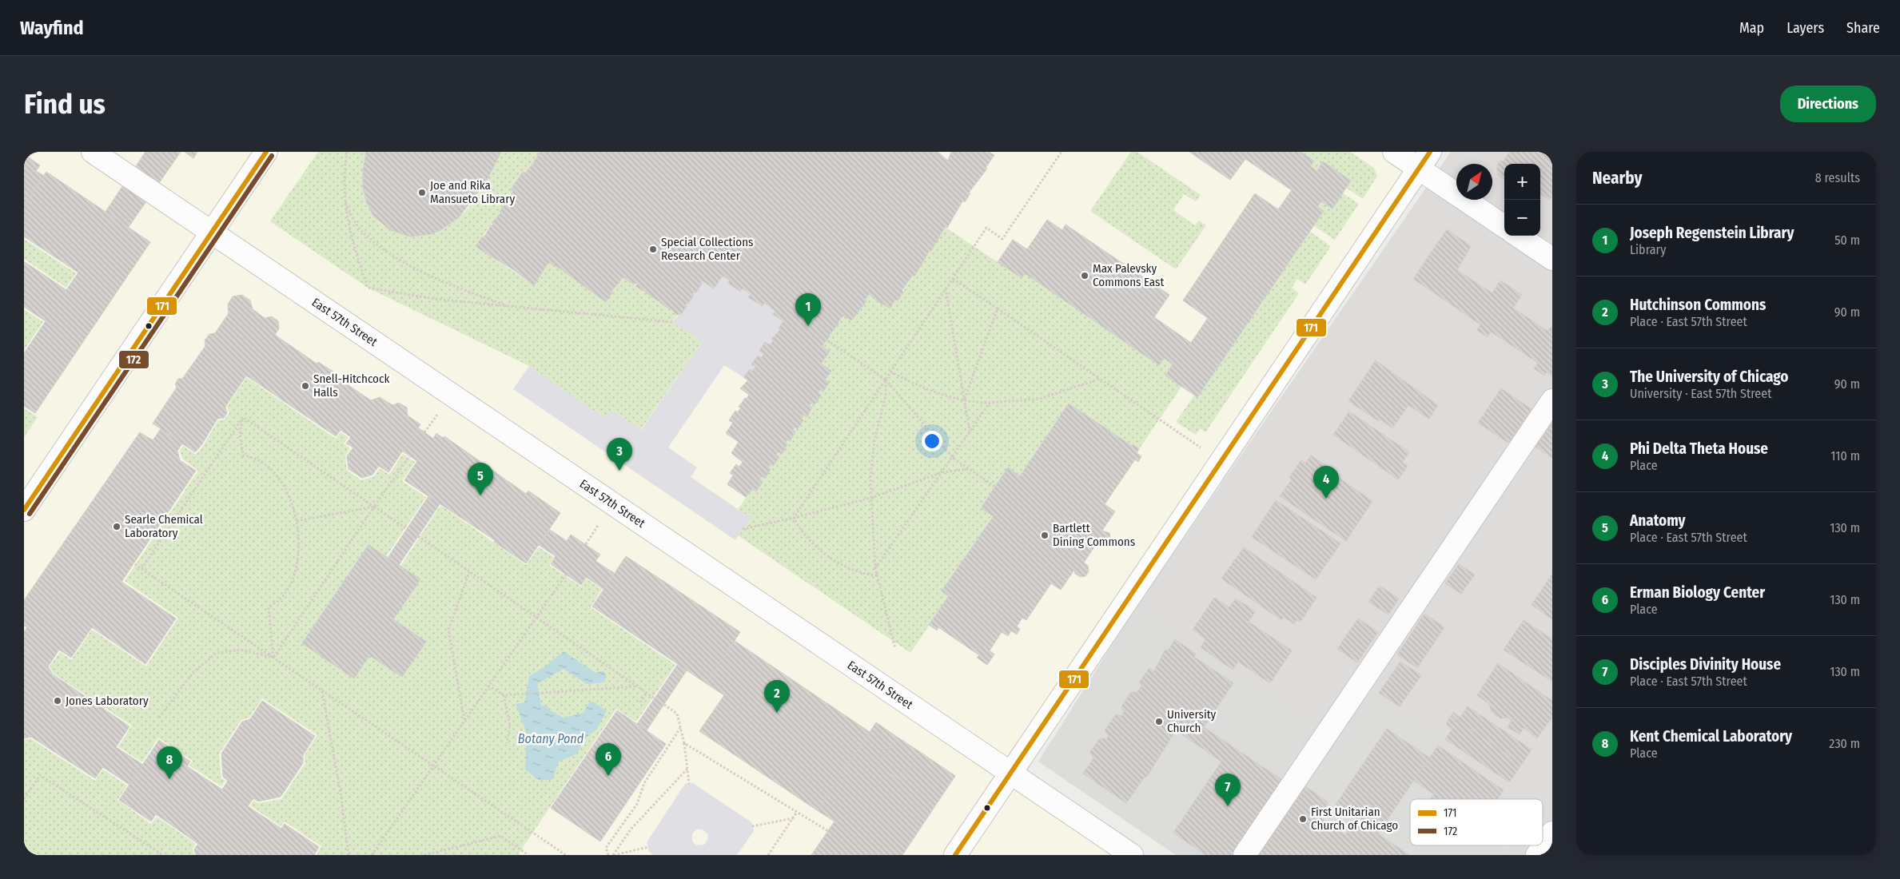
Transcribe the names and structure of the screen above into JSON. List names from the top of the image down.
{
  "streets": {
    "street": ["East 57th Street"]
  },
  "water": ["Botany Pond"],
  "places": [
    "Joe and Rika Mansueto Library",
    "Special Collections Research Center",
    "Max Palevsky Commons East",
    "Snell-Hitchcock Halls",
    "Searle Chemical Laboratory",
    "Bartlett Dining Commons",
    "Jones Laboratory",
    "University Church",
    "First Unitarian Church of Chicago"
  ],
  "lines": ["transit line 171", "transit line 172"],
  "legend": ["171", "172"],
  "north": "top right",
  "page": {
    "header": "Wayfind",
    "nav": ["Map", "Layers", "Share"],
    "buttons": "Directions",
    "title": "Find us",
    "heading": ["Nearby", "8 results"],
    "map_buttons": ["+", "−"],
    "list": [
      {
        "mark": "1",
        "name": "Joseph Regenstein Library",
        "note": "Library",
        "value": "50 m"
      },
      {
        "mark": "2",
        "name": "Hutchinson Commons",
        "note": "Place · East 57th Street",
        "value": "90 m"
      },
      {
        "mark": "3",
        "name": "The University of Chicago",
        "note": "University · East 57th Street",
        "value": "90 m"
      },
      {
        "mark": "4",
        "name": "Phi Delta Theta House",
        "note": "Place",
        "value": "110 m"
      },
      {
        "mark": "5",
        "name": "Anatomy",
        "note": "Place · East 57th Street",
        "value": "130 m"
      },
      {
        "mark": "6",
        "name": "Erman Biology Center",
        "note": "Place",
        "value": "130 m"
      },
      {
        "mark": "7",
        "name": "Disciples Divinity House",
        "note": "Place · East 57th Street",
        "value": "130 m"
      },
      {
        "mark": "8",
        "name": "Kent Chemical Laboratory",
        "note": "Place",
        "value": "230 m"
      }
    ],
    "pins": [
      "1",
      "3",
      "5",
      "4",
      "2",
      "6",
      "8",
      "7"
    ]
  }
}
